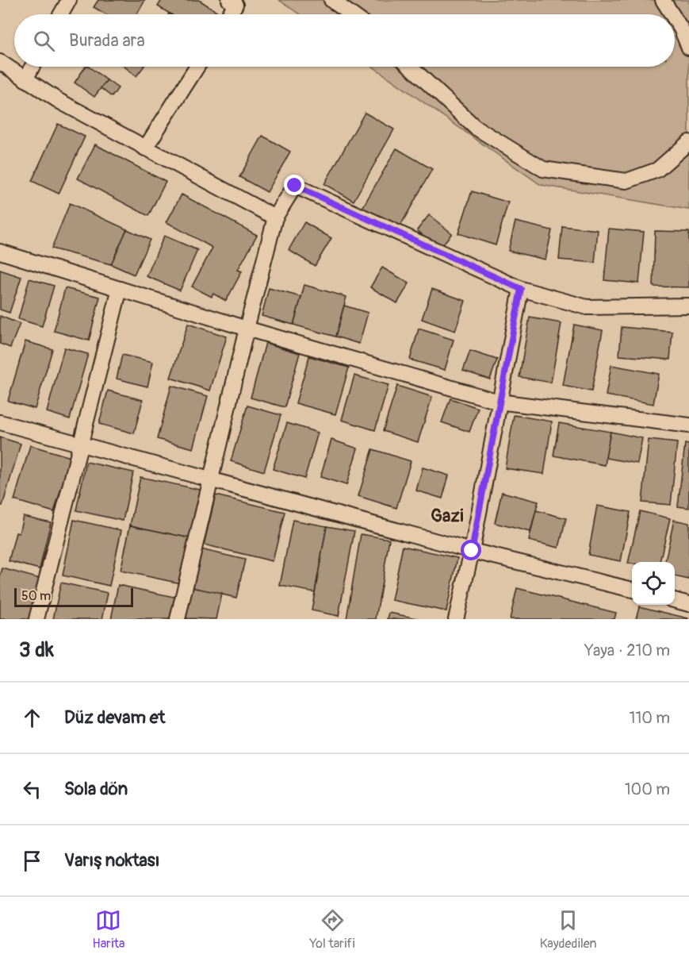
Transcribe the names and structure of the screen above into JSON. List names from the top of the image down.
{
  "districts": ["Gazi"],
  "scale_bar": "50 m",
  "page": {
    "search": "Burada ara",
    "scale": "50 m",
    "heading": ["3 dk", "Yaya · 210 m"],
    "list": [
      ["Düz devam et", "110 m"],
      ["Sola dön", "100 m"],
      "Varış noktası"
    ],
    "nav": ["Harita", "Yol tarifi", "Kaydedilen"]
  }
}
